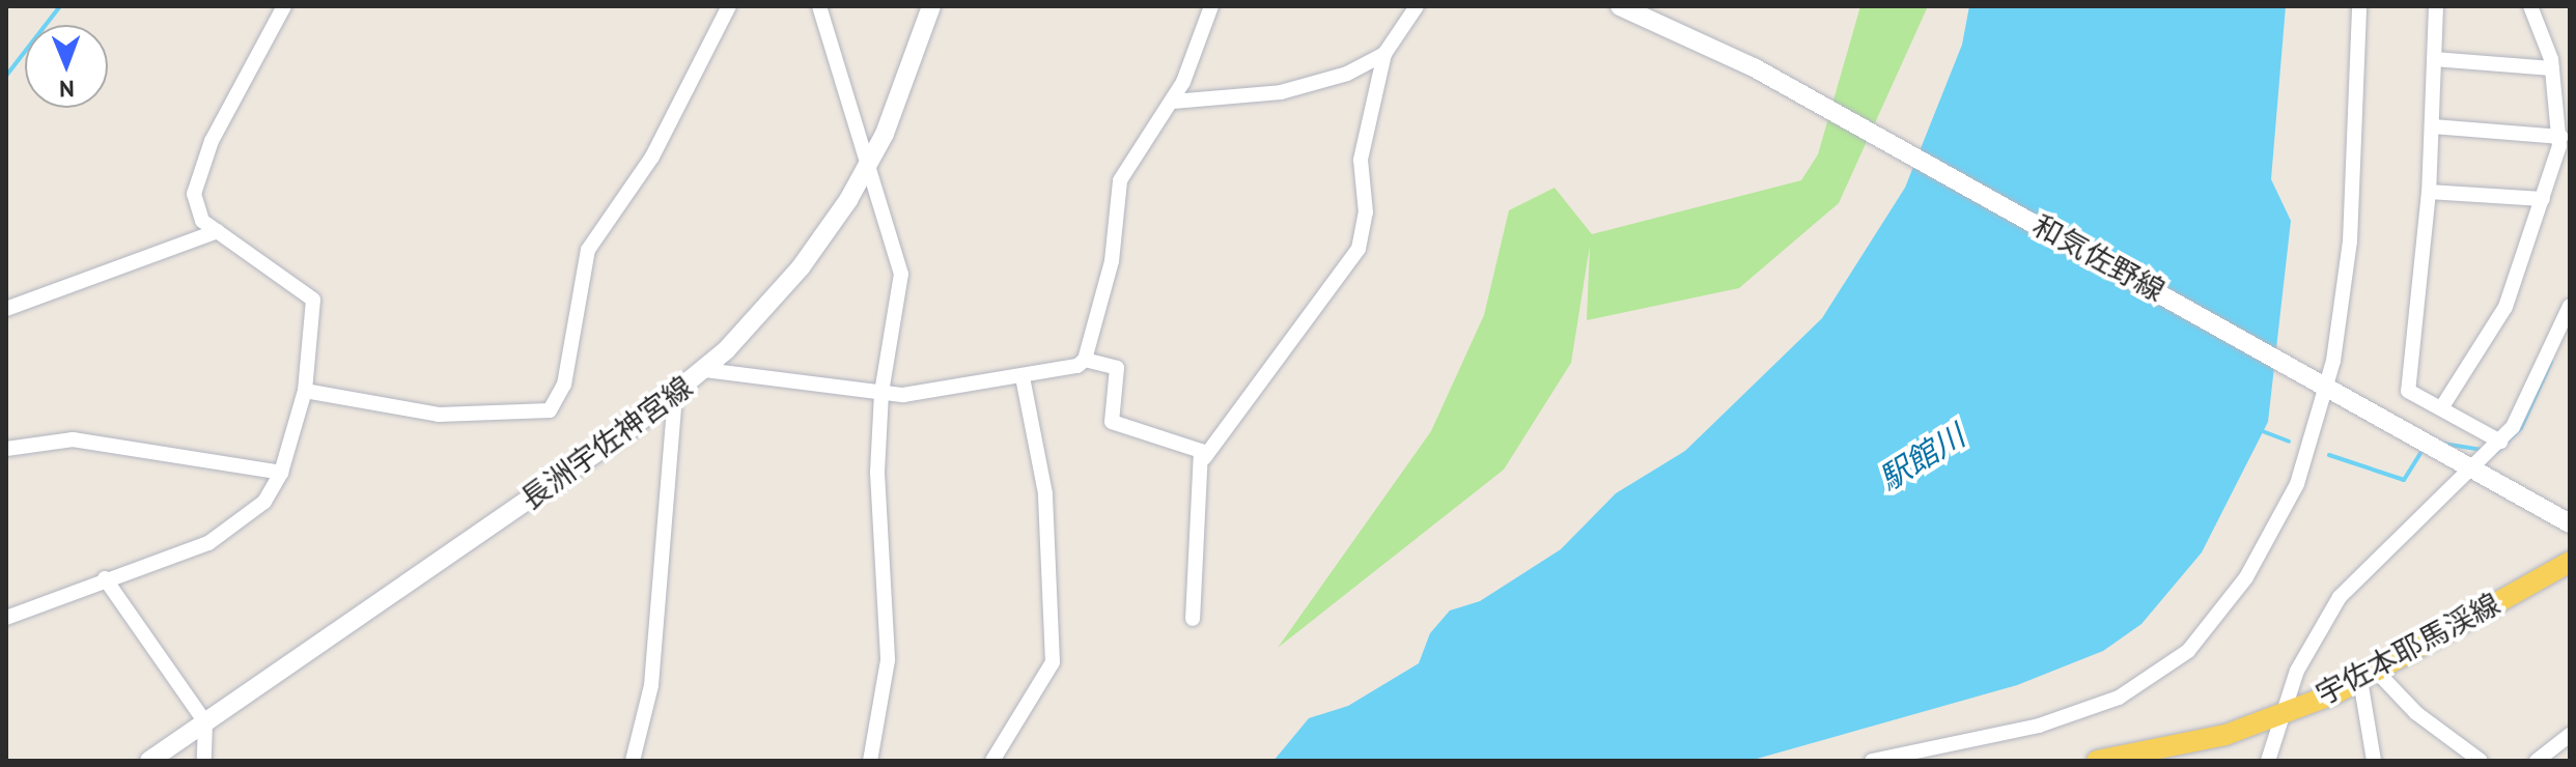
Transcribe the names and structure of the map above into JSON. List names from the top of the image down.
{
  "streets": {
    "main road": ["和気佐野線", "長洲宇佐神宮線", "宇佐本耶馬渓線"]
  },
  "water": ["駅館川"],
  "north": "bottom"
}
